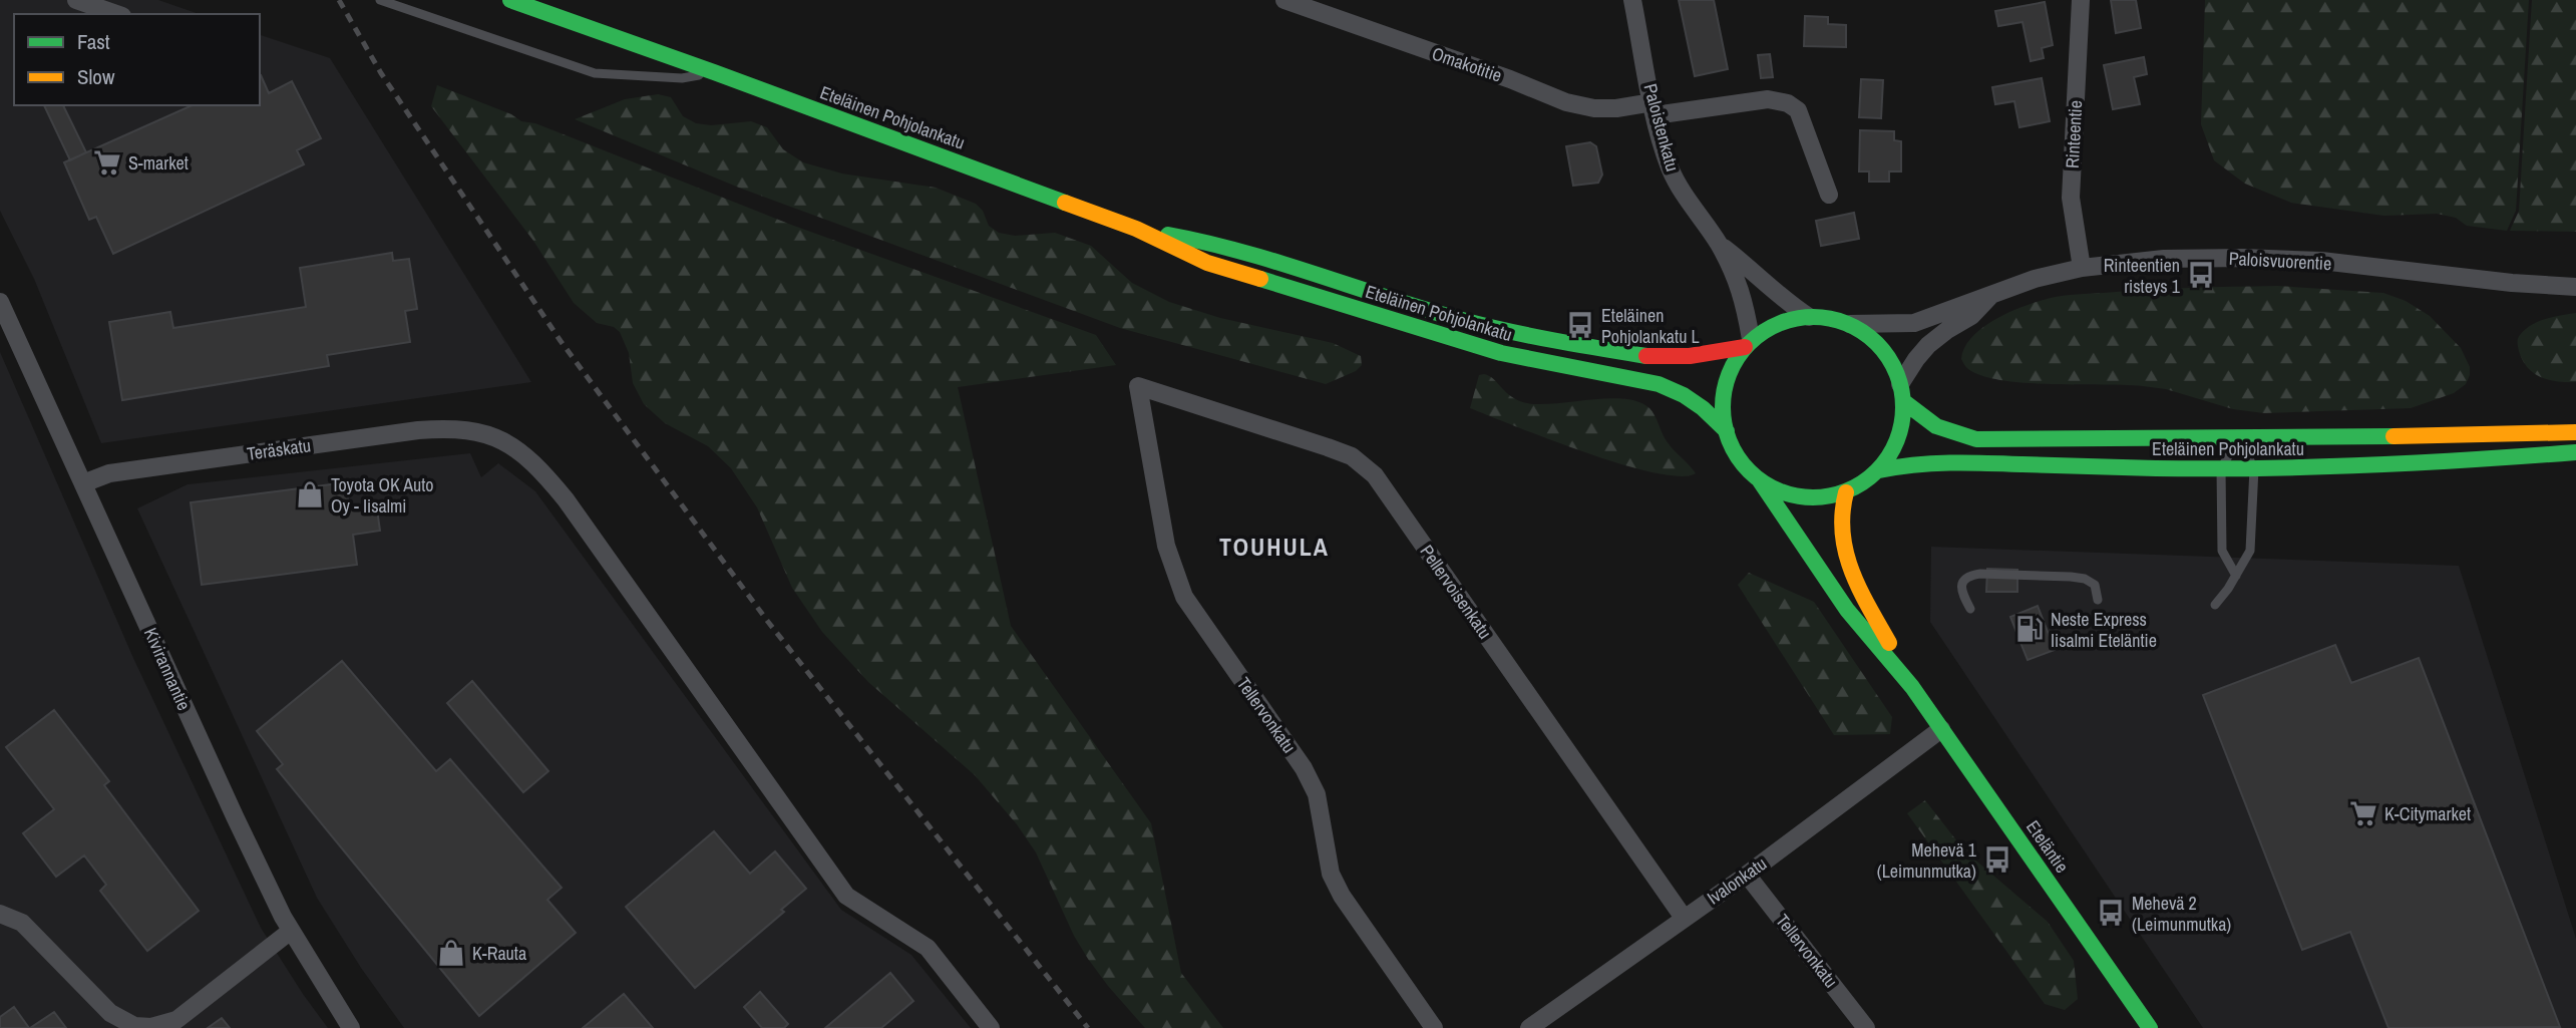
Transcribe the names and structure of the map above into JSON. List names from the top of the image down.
{
  "streets": {
    "main road": ["Eteläinen Pohjolankatu", "Eteläntie"],
    "street": [
      "Omakotitie",
      "Paloistenkatu",
      "Rinteentie",
      "Paloisvuorentie",
      "Teräskatu",
      "Pellervoisenkatu",
      "Kivirannantie",
      "Tellervonkatu",
      "Ivalonkatu"
    ]
  },
  "crossings": [
    ["Omakotitie", "Paloistenkatu"],
    ["Eteläinen Pohjolankatu", "Paloistenkatu"],
    ["Eteläinen Pohjolankatu", "Paloisvuorentie"],
    ["Eteläinen Pohjolankatu", "Eteläntie"],
    ["Paloistenkatu", "Paloisvuorentie"],
    ["Paloistenkatu", "Eteläntie"],
    ["Rinteentie", "Paloisvuorentie"],
    ["Paloisvuorentie", "Eteläntie"],
    ["Teräskatu", "Kivirannantie"],
    ["Pellervoisenkatu", "Tellervonkatu"],
    ["Pellervoisenkatu", "Ivalonkatu"],
    ["Tellervonkatu", "Ivalonkatu"],
    ["Eteläntie", "Ivalonkatu"]
  ],
  "districts": ["TOUHULA"],
  "places": {
    "supermarket": ["S-market", "K-Citymarket"],
    "bus stop": [
      "Rinteentien risteys 1",
      "Eteläinen Pohjolankatu L",
      "Mehevä 1 (Leimunmutka)",
      "Mehevä 2 (Leimunmutka)"
    ],
    "shop": ["Toyota OK Auto Oy - Iisalmi", "K-Rauta"],
    "fuel station": ["Neste Express Iisalmi Eteläntie"]
  },
  "legend": ["Fast", "Slow"]
}
